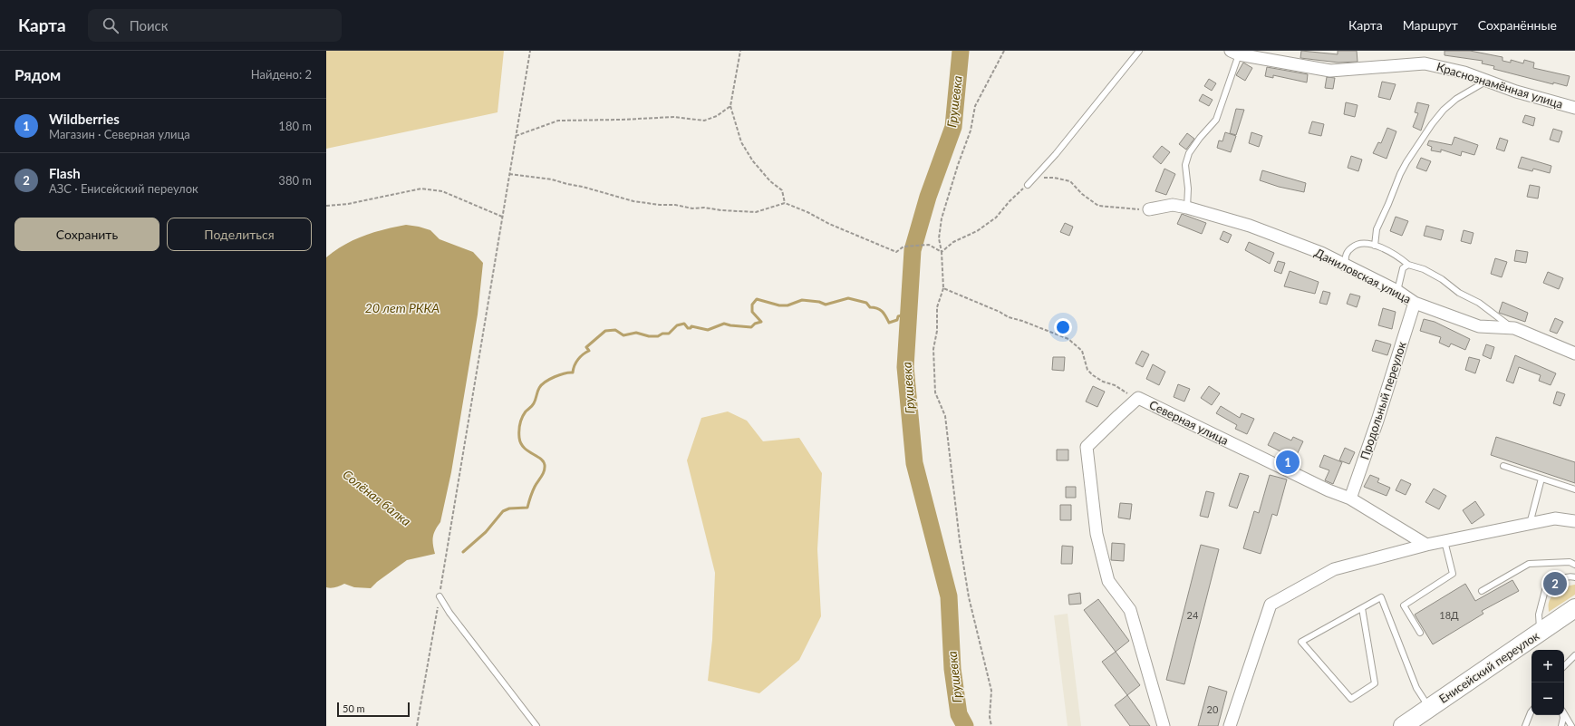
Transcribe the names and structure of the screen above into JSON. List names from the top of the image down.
{
  "streets": {
    "main road": ["Енисейский переулок"],
    "street": [
      "Краснознамённая улица",
      "Даниловская улица",
      "Продольный переулок",
      "Северная улица"
    ]
  },
  "crossings": [
    ["Даниловская улица", "Продольный переулок"],
    ["Продольный переулок", "Северная улица"]
  ],
  "water": ["Грушевка", "20 лет РККА", "Солёная балка"],
  "house_numbers": ["24", "18Д", "20"],
  "scale_bar": "50 m",
  "page": {
    "header": "Карта",
    "search": "Поиск",
    "nav": ["Карта", "Маршрут", "Сохранённые"],
    "heading": ["Рядом", "Найдено: 2"],
    "list": [
      {
        "mark": "1",
        "name": "Wildberries",
        "note": "Магазин · Северная улица",
        "value": "180 m"
      },
      {
        "mark": "2",
        "name": "Flash",
        "note": "АЗС · Енисейский переулок",
        "value": "380 m"
      }
    ],
    "buttons": ["Сохранить", "Поделиться"],
    "pins": ["1", "2"],
    "map_buttons": ["+", "−"],
    "scale": "50 m"
  }
}
